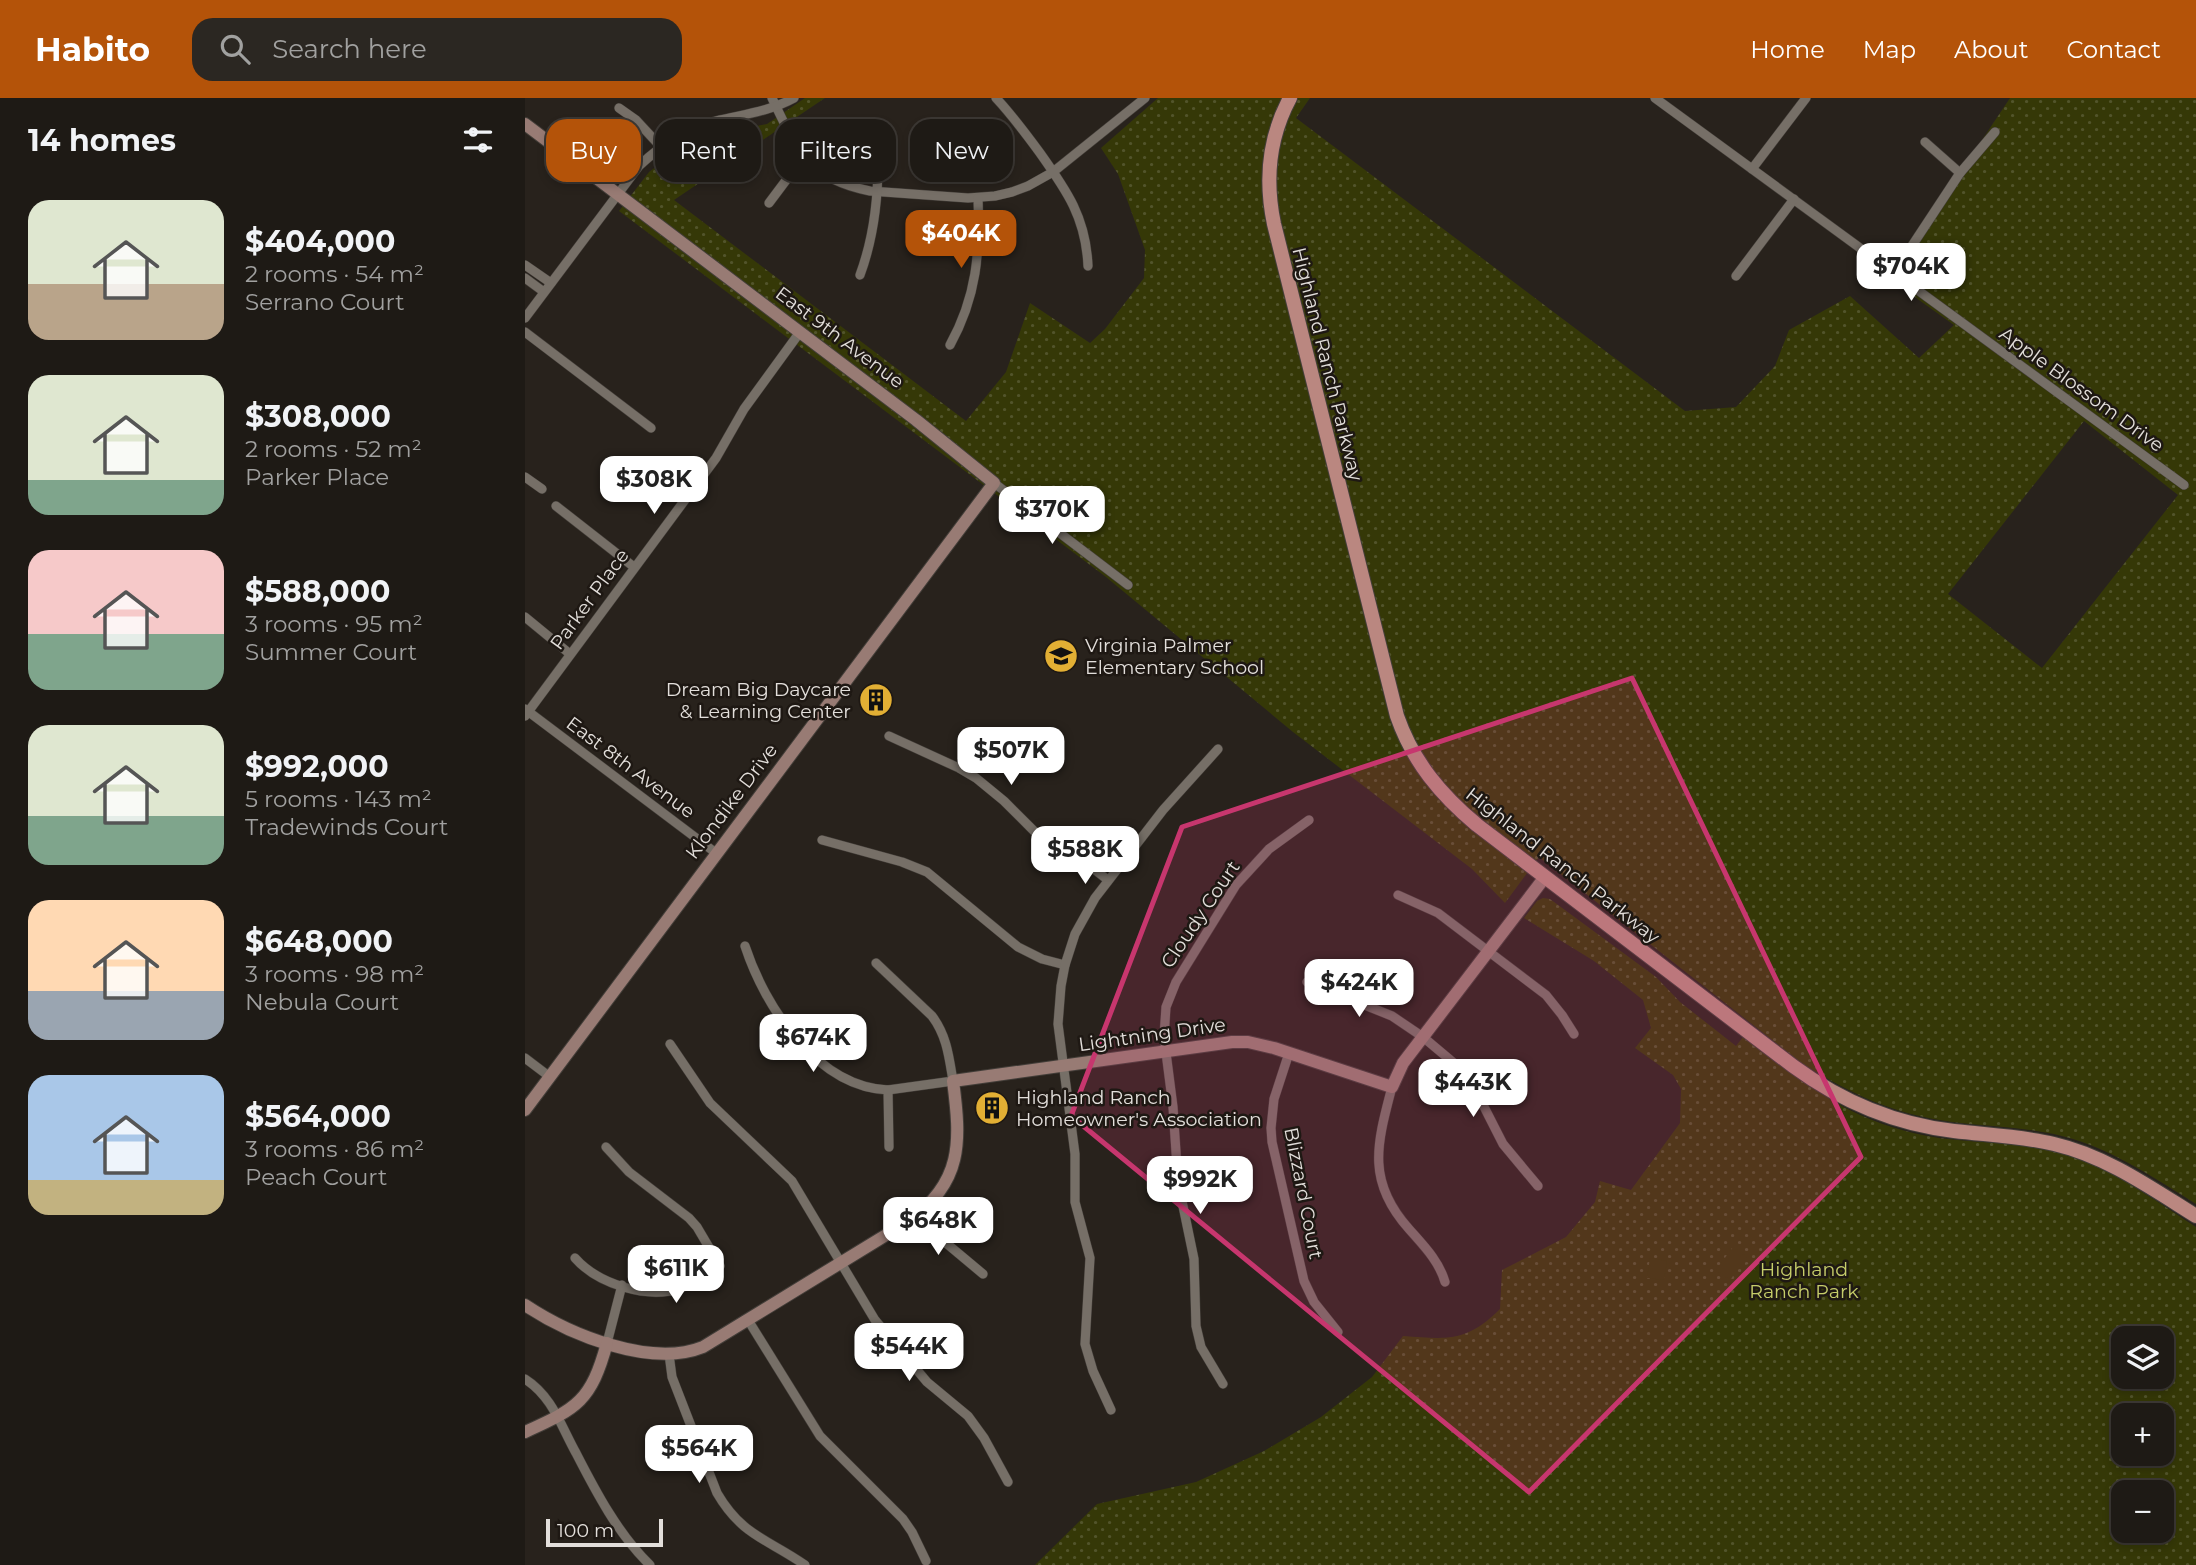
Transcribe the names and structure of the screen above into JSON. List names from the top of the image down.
{
  "streets": {
    "main road": ["Highland Ranch Parkway"],
    "street": [
      "East 9th Avenue",
      "Apple Blossom Drive",
      "Parker Place",
      "East 8th Avenue",
      "Klondike Drive",
      "Cloudy Court",
      "Lightning Drive",
      "Blizzard Court"
    ]
  },
  "crossings": [
    ["East 9th Avenue", "Parker Place"],
    ["East 9th Avenue", "Klondike Drive"],
    ["Parker Place", "East 8th Avenue"],
    ["East 8th Avenue", "Klondike Drive"],
    ["Cloudy Court", "Lightning Drive"],
    ["Lightning Drive", "Blizzard Court"]
  ],
  "parks": ["Highland Ranch Park"],
  "places": {
    "school or university": ["Virginia Palmer Elementary School"],
    "building": ["Dream Big Daycare & Learning Center", "Highland Ranch Homeowner's Association"]
  },
  "scale_bar": "100 m",
  "page": {
    "header": "Habito",
    "search": "Search here",
    "nav": [
      "Home",
      "Map",
      "About",
      "Contact"
    ],
    "heading": "14 homes",
    "chip": [
      "Buy",
      "Rent",
      "Filters",
      "New"
    ],
    "list": [
      {
        "name": "$404,000",
        "note": "2 rooms · 54 m² · Serrano Court"
      },
      {
        "name": "$308,000",
        "note": "2 rooms · 52 m² · Parker Place"
      },
      {
        "name": "$588,000",
        "note": "3 rooms · 95 m² · Summer Court"
      },
      {
        "name": "$992,000",
        "note": "5 rooms · 143 m² · Tradewinds Court"
      },
      {
        "name": "$648,000",
        "note": "3 rooms · 98 m² · Nebula Court"
      },
      {
        "name": "$564,000",
        "note": "3 rooms · 86 m² · Peach Court"
      }
    ],
    "price": [
      "$404K",
      "$704K",
      "$308K",
      "$370K",
      "$507K",
      "$588K",
      "$424K",
      "$674K",
      "$443K",
      "$992K",
      "$648K",
      "$611K",
      "$544K",
      "$564K"
    ],
    "map_buttons": ["+", "−"],
    "scale": "100 m"
  }
}
